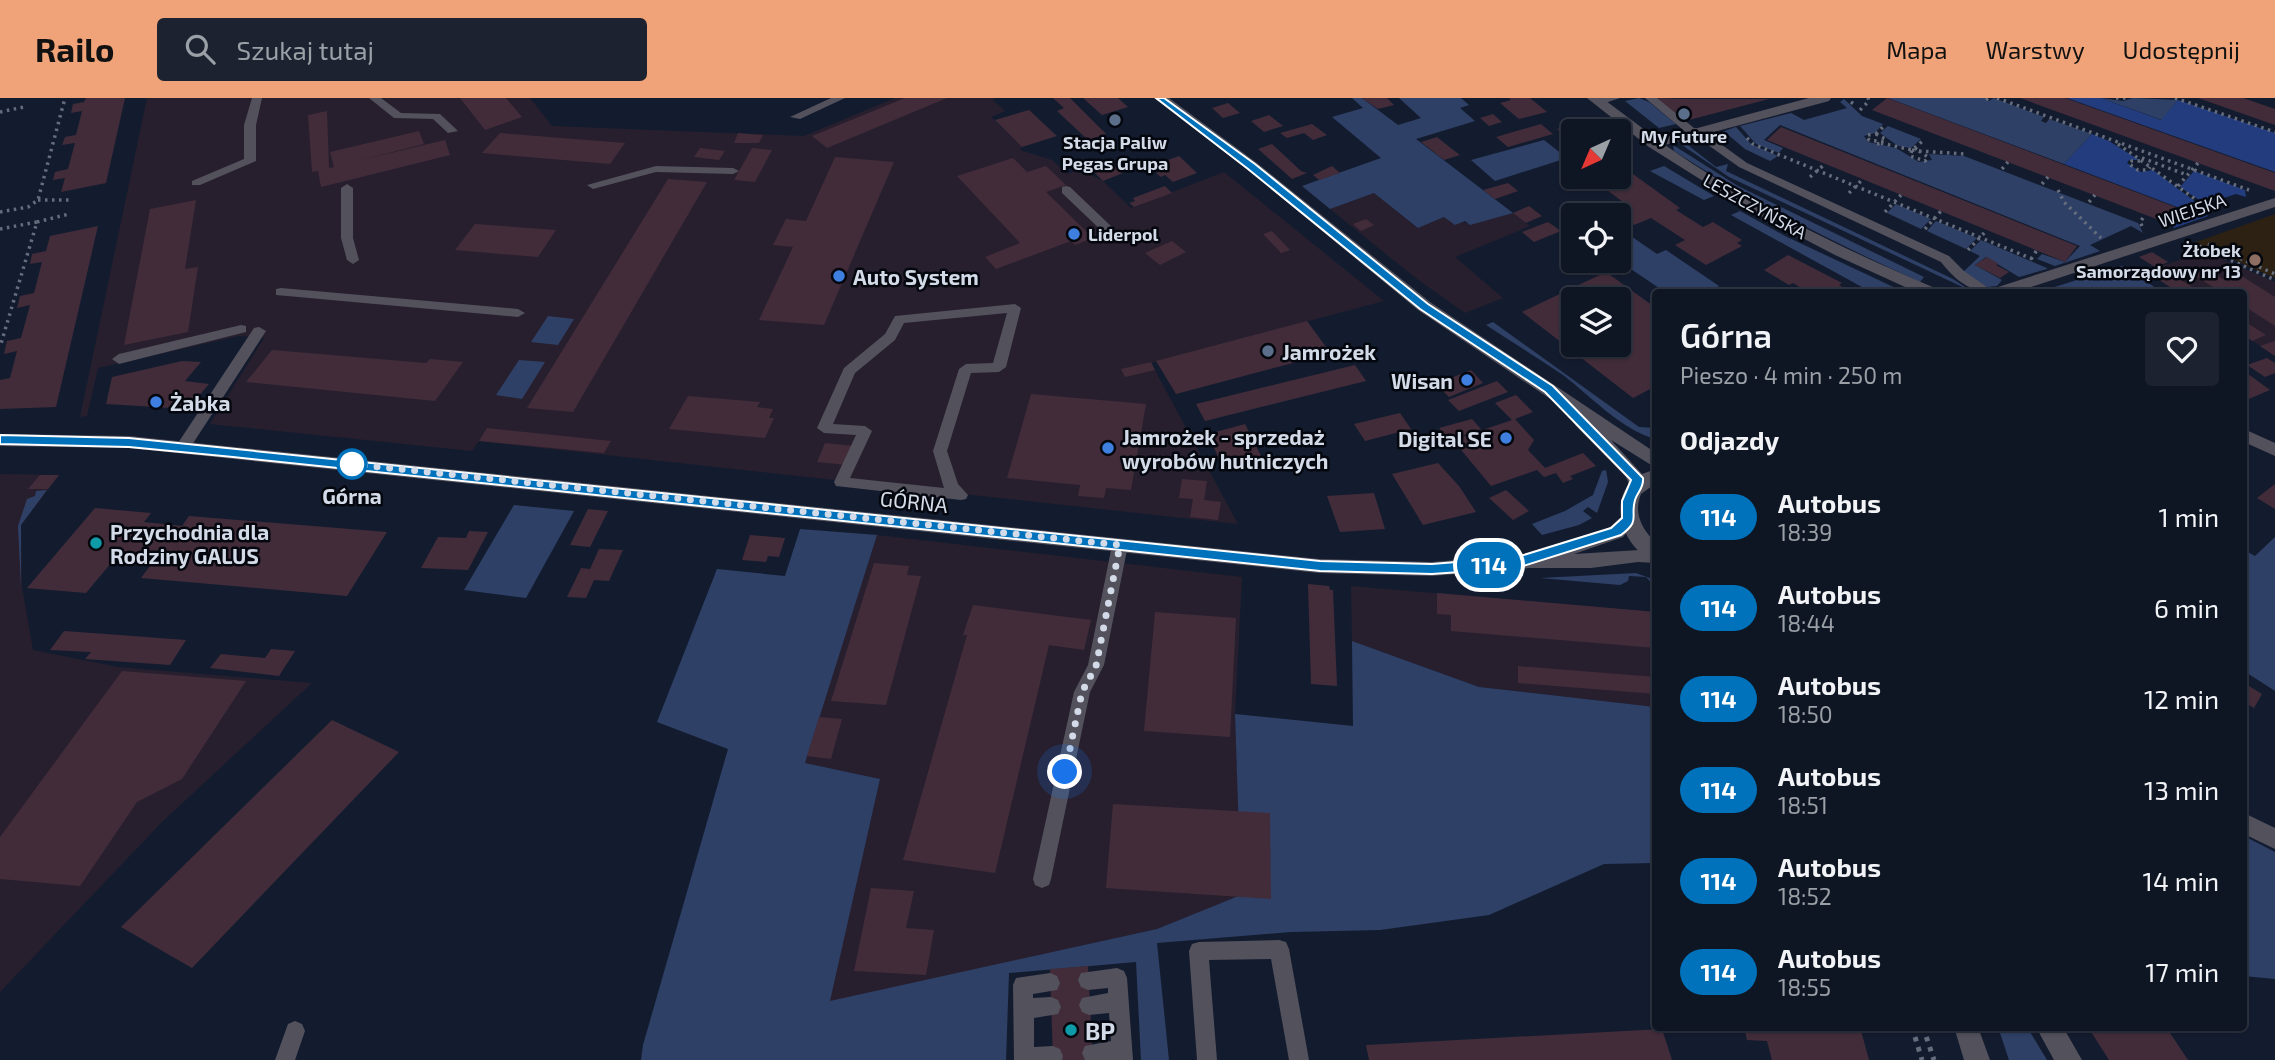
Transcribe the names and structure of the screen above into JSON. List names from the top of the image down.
{
  "streets": {
    "street": ["LESZCZYŃSKA", "WIEJSKA", "GÓRNA"]
  },
  "places": [
    "My Future",
    "Stacja Paliw Pegas Grupa",
    "Liderpol",
    "Żłobek Samorządowy nr 13",
    "Auto System",
    "Jamrożek",
    "Wisan",
    "Żabka",
    "Digital SE",
    "Jamrożek - sprzedaż wyrobów hutniczych",
    "Górna",
    "Przychodnia dla Rodziny GALUS",
    "BP"
  ],
  "lines": ["bus line 114"],
  "north": "bottom left",
  "page": {
    "header": "Railo",
    "search": "Szukaj tutaj",
    "nav": ["Mapa", "Warstwy", "Udostępnij"],
    "on_map": "114",
    "heading": [
      ["Górna", "Pieszo · 4 min · 250 m"],
      "Odjazdy"
    ],
    "list": [
      {
        "mark": "114",
        "name": "Autobus",
        "note": "18:39",
        "value": "1 min"
      },
      {
        "mark": "114",
        "name": "Autobus",
        "note": "18:44",
        "value": "6 min"
      },
      {
        "mark": "114",
        "name": "Autobus",
        "note": "18:50",
        "value": "12 min"
      },
      {
        "mark": "114",
        "name": "Autobus",
        "note": "18:51",
        "value": "13 min"
      },
      {
        "mark": "114",
        "name": "Autobus",
        "note": "18:52",
        "value": "14 min"
      },
      {
        "mark": "114",
        "name": "Autobus",
        "note": "18:55",
        "value": "17 min"
      }
    ]
  }
}
